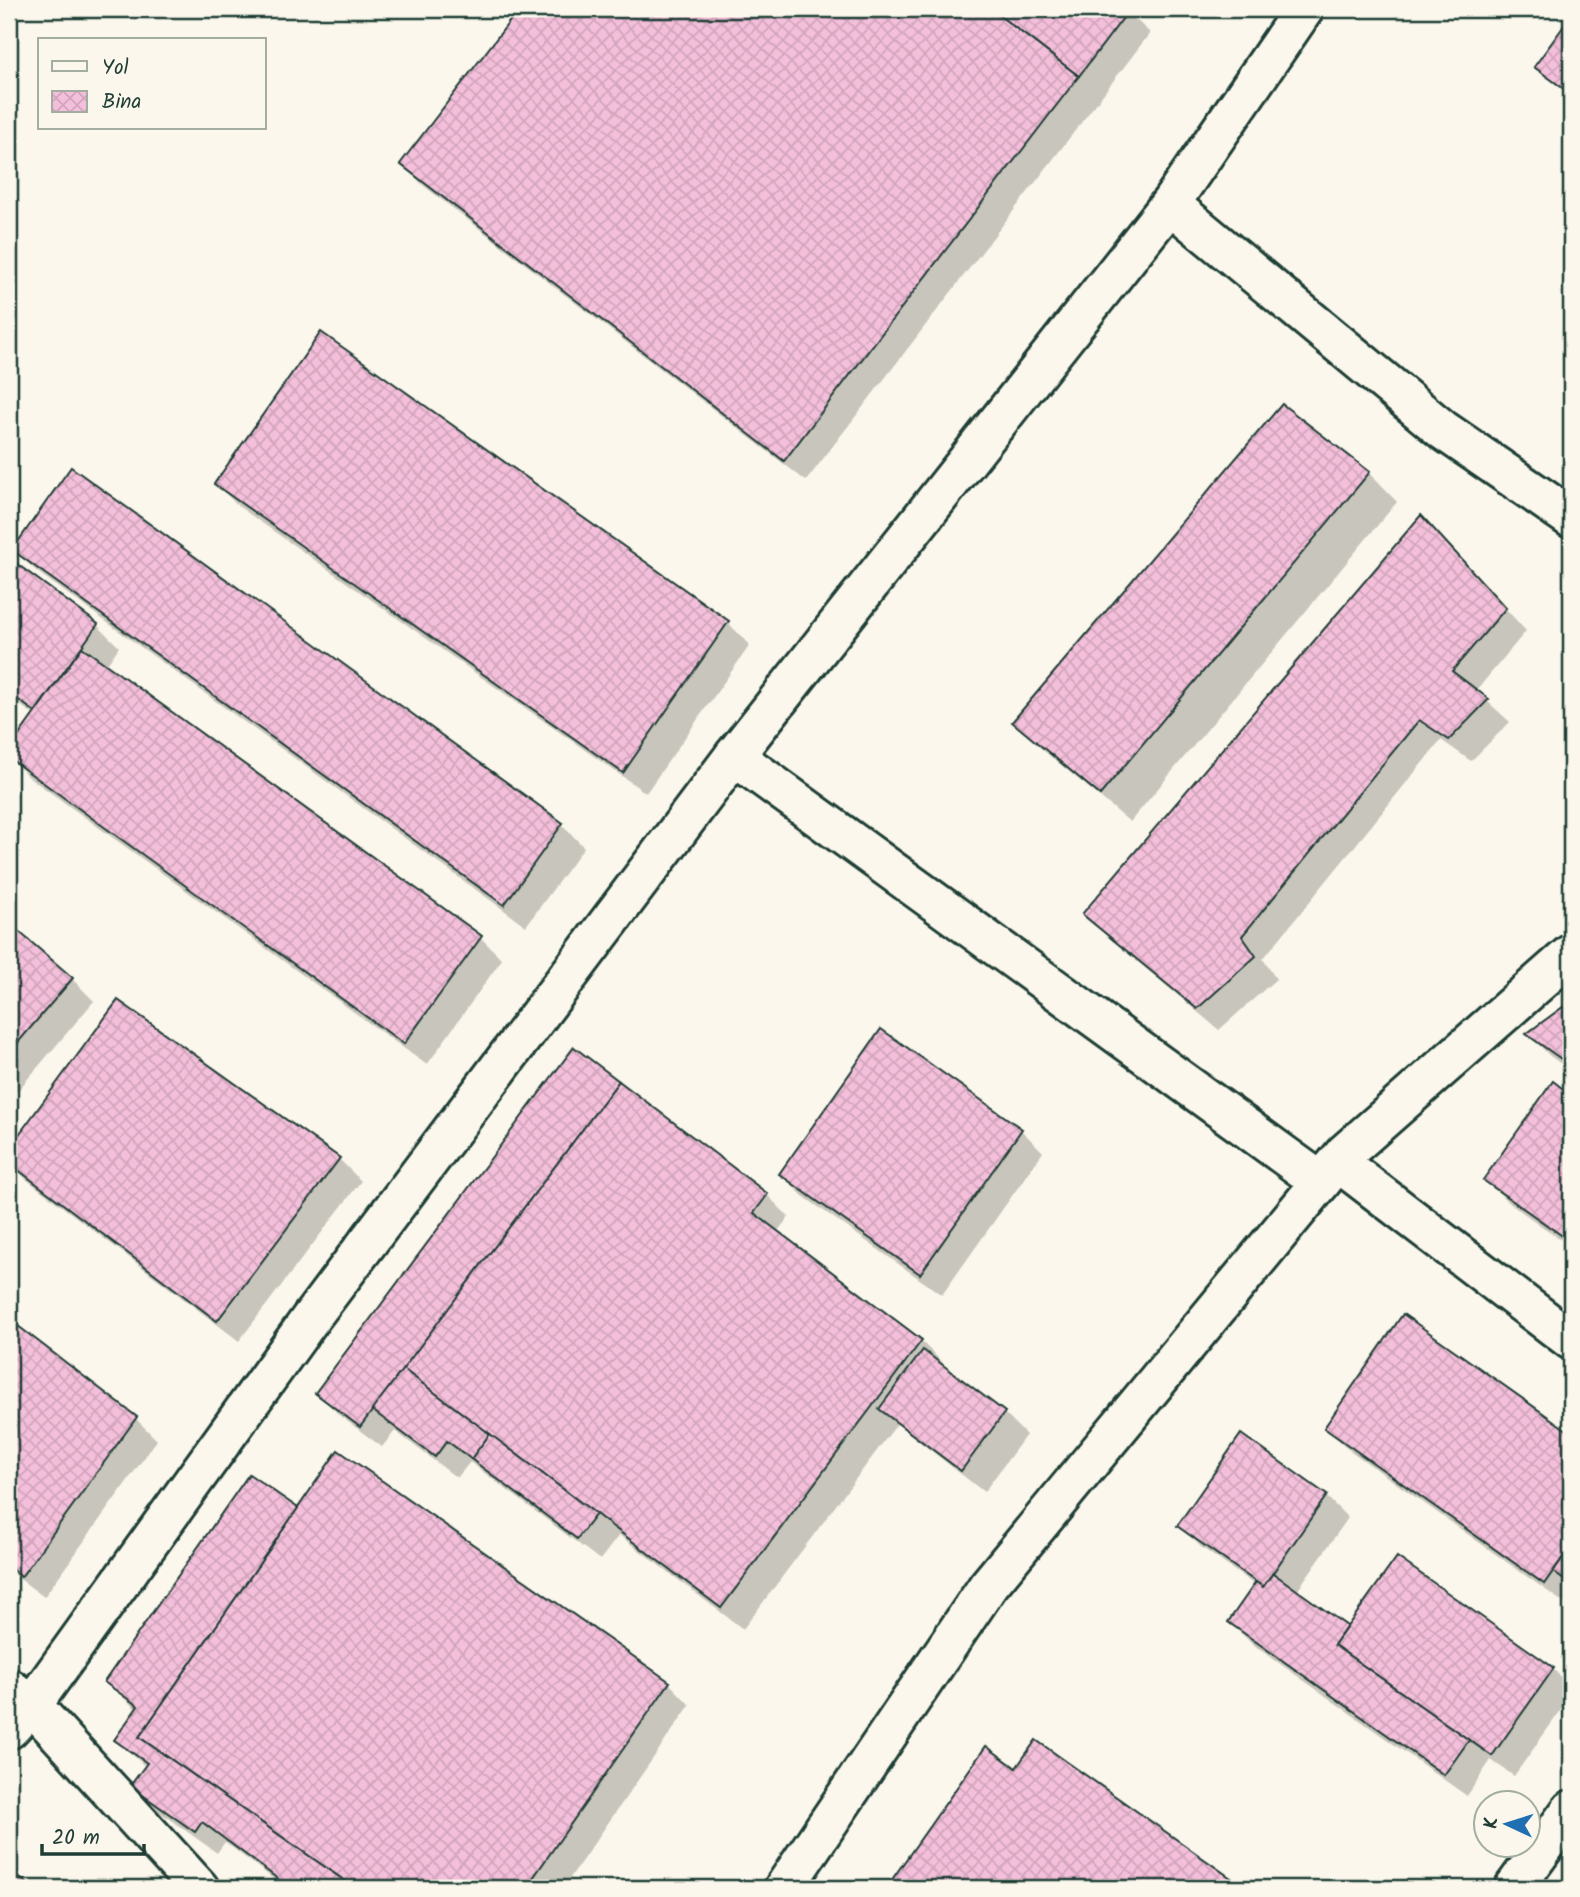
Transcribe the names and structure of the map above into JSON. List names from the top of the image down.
{
  "legend": ["Yol", "Bina"],
  "scale_bar": "20 m",
  "north": "left"
}
